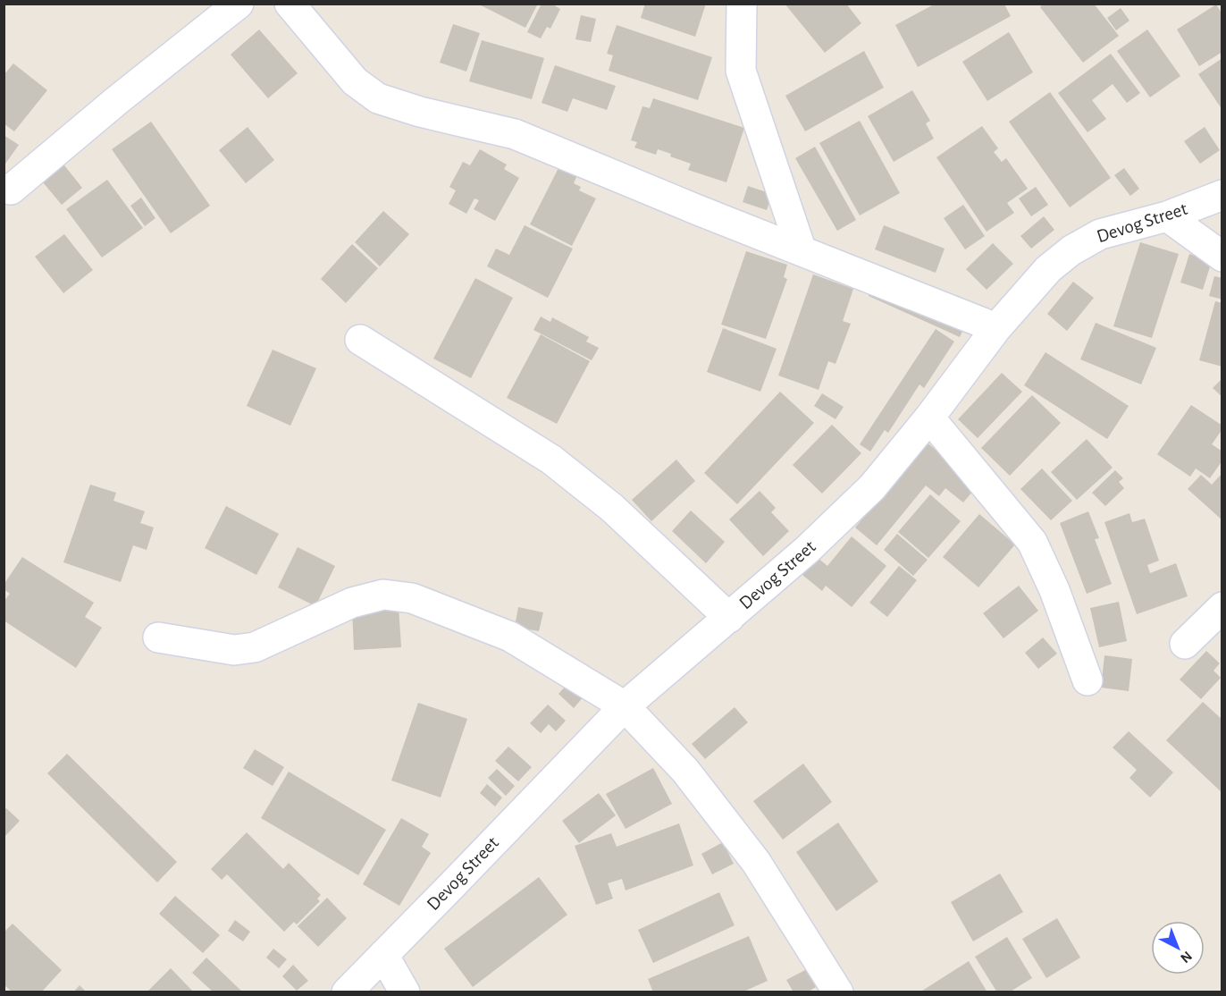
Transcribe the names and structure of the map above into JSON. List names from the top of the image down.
{
  "streets": {
    "street": ["Devog Street"]
  },
  "north": "bottom right"
}
